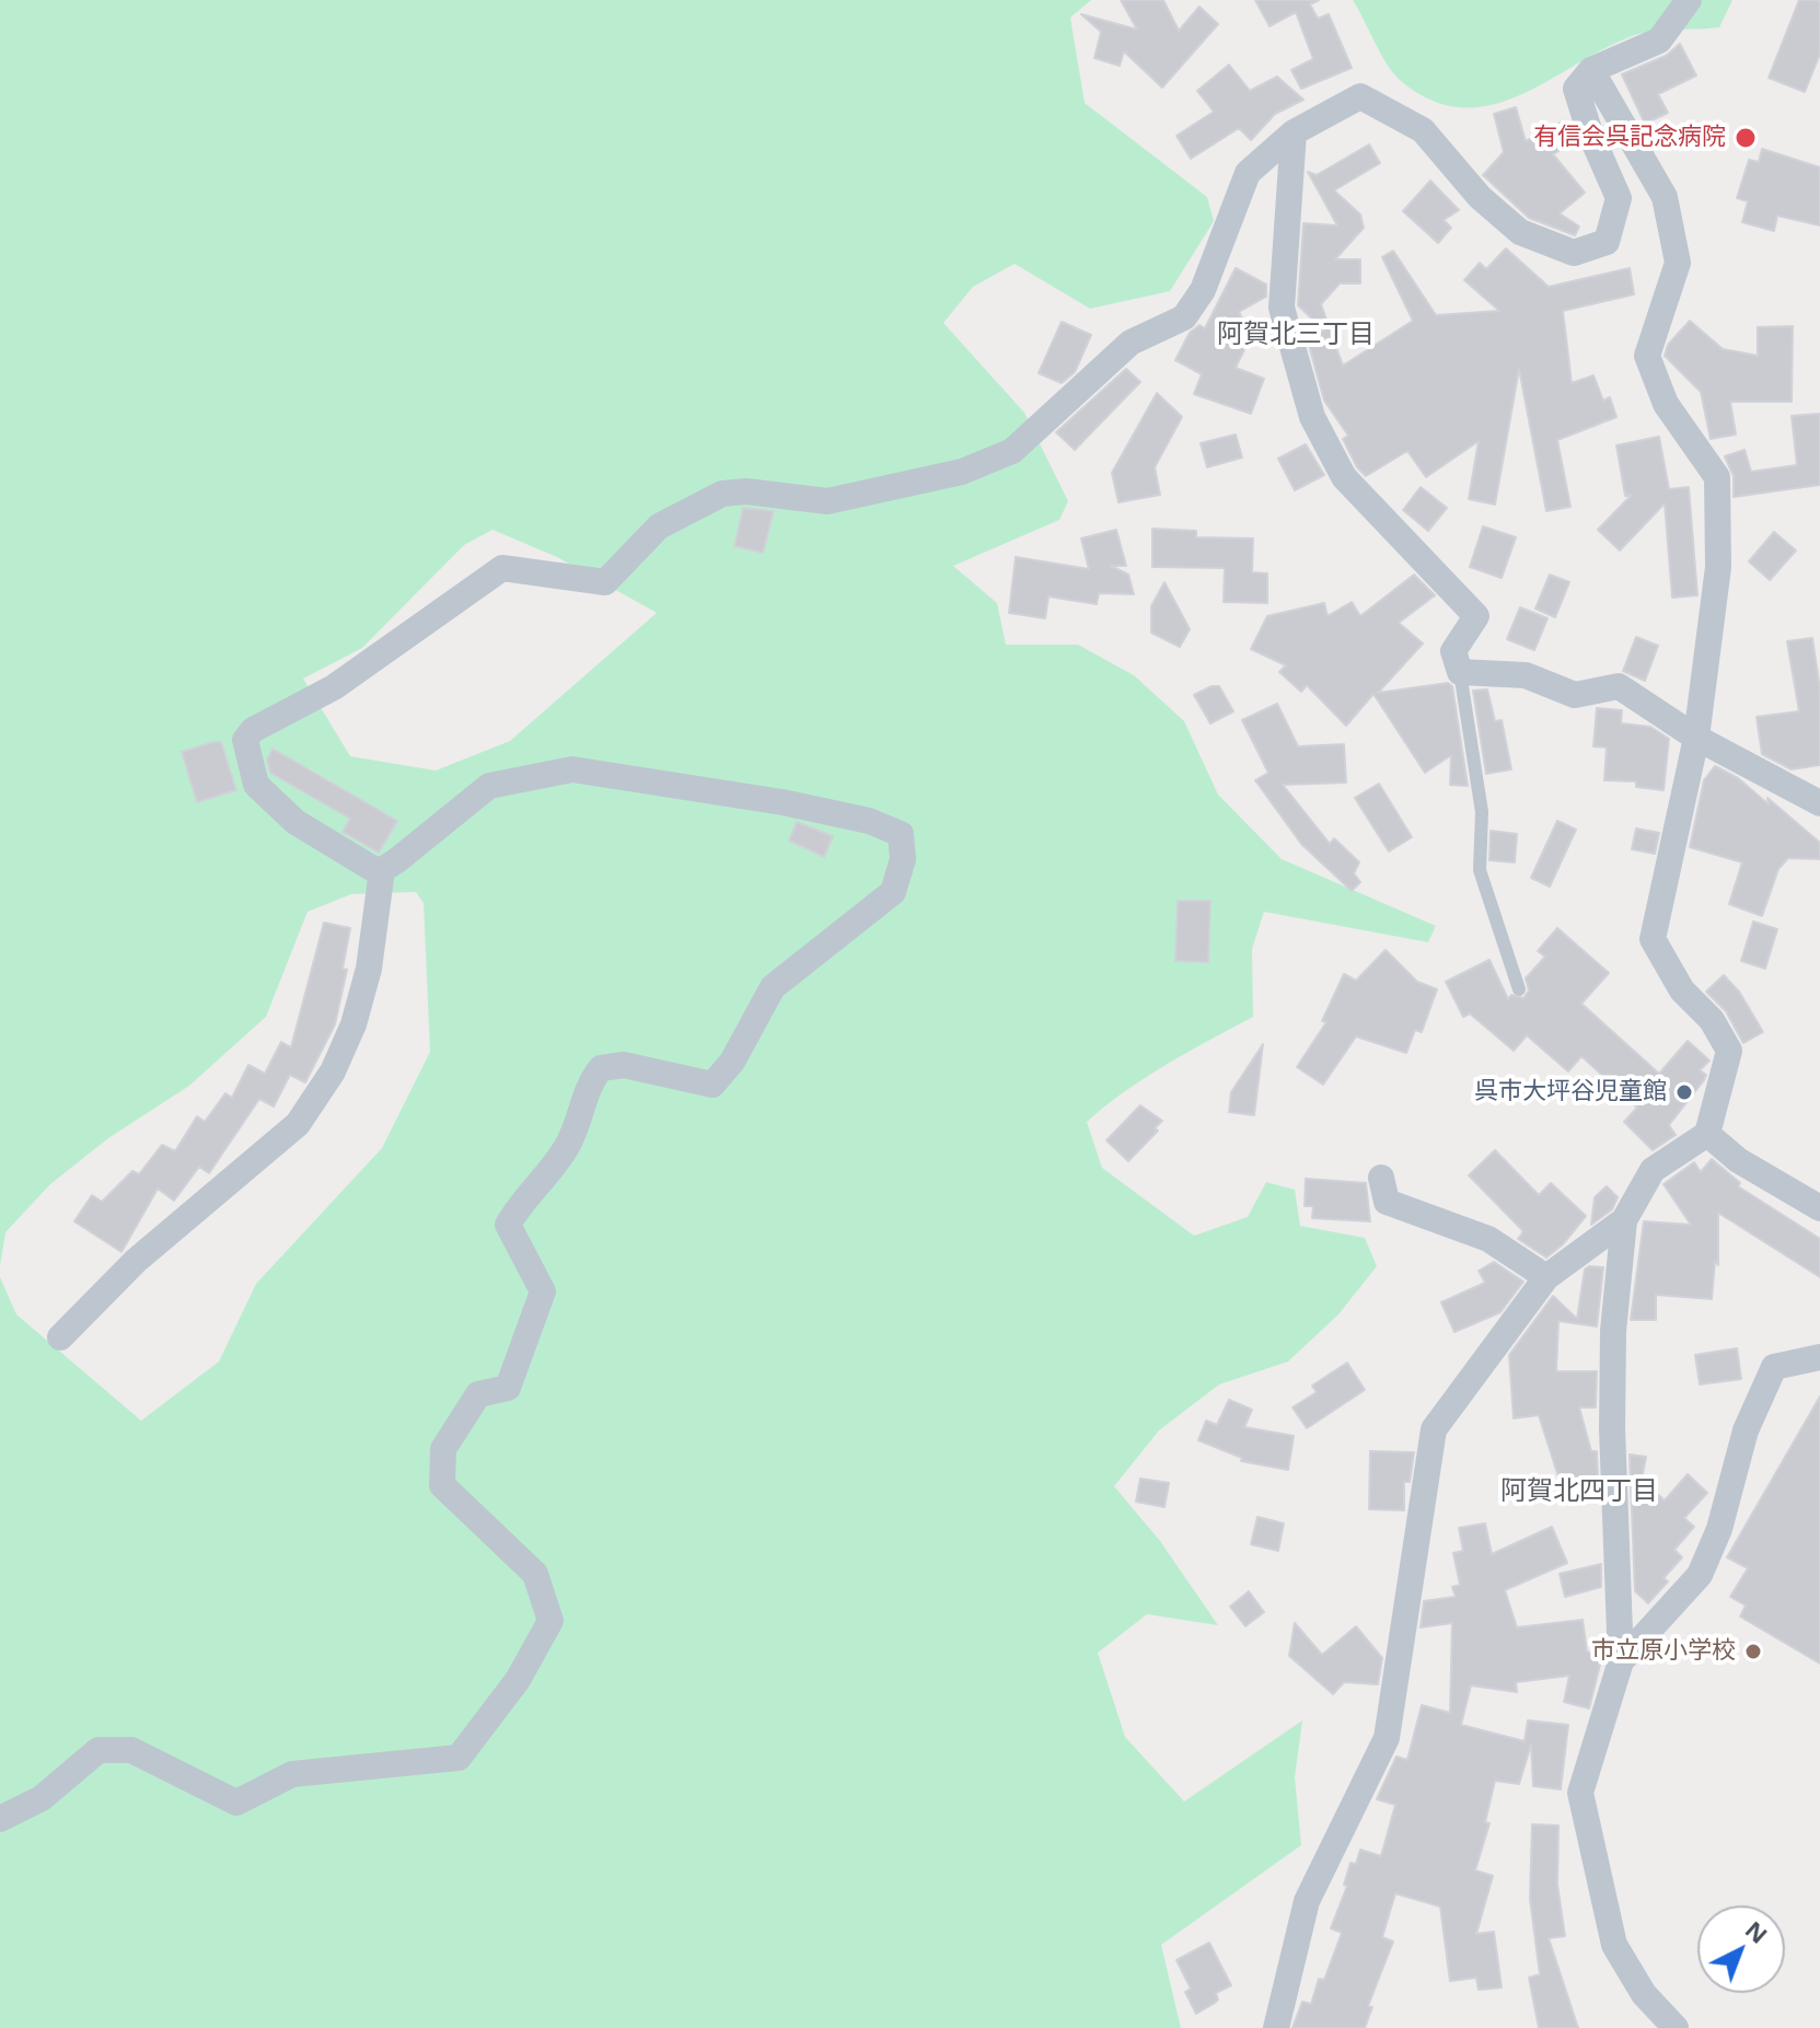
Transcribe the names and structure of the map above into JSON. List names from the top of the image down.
{
  "districts": ["阿賀北三丁目", "阿賀北四丁目"],
  "places": ["有信会呉記念病院", "呉市大坪谷児童館", "市立原小学校"],
  "north": "top right"
}
